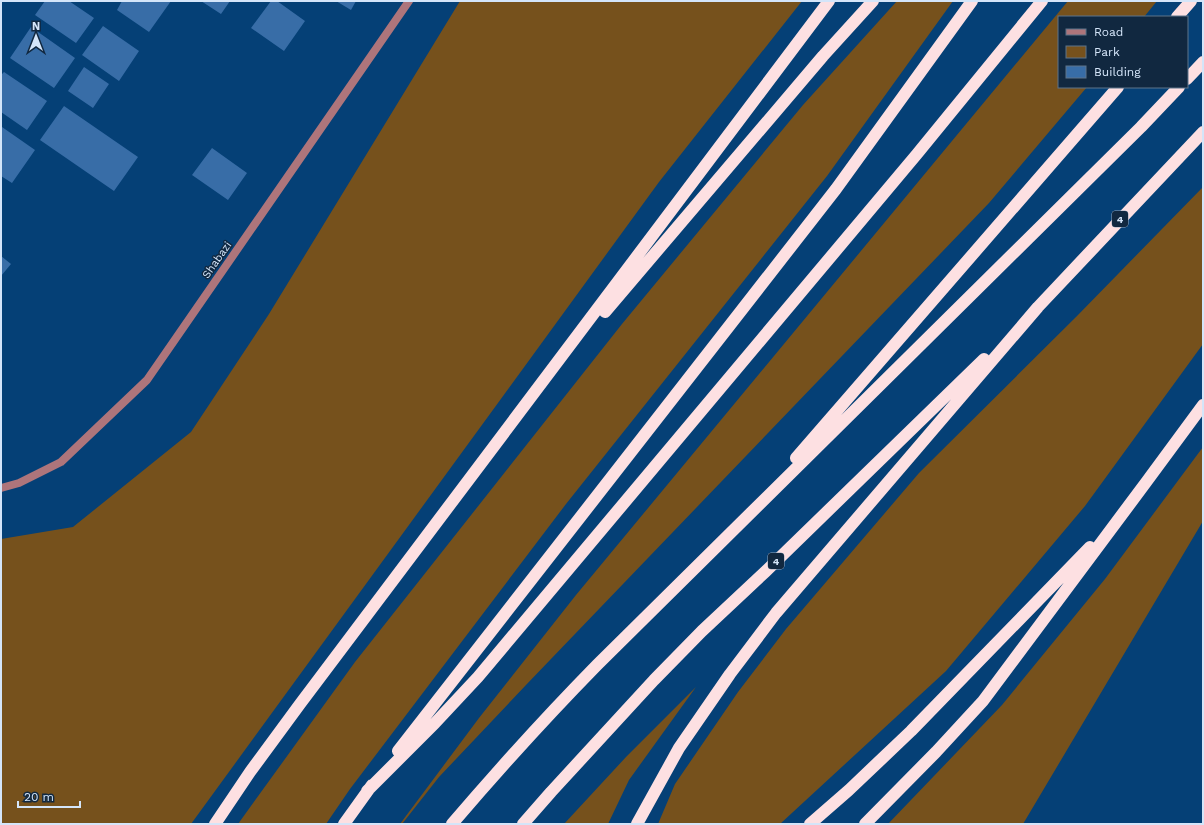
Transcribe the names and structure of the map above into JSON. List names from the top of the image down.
{
  "streets": {
    "highway": ["4"],
    "street": ["Shabazi"]
  },
  "legend": ["Road", "Park", "Building"],
  "scale_bar": "20 m",
  "north": "top"
}
